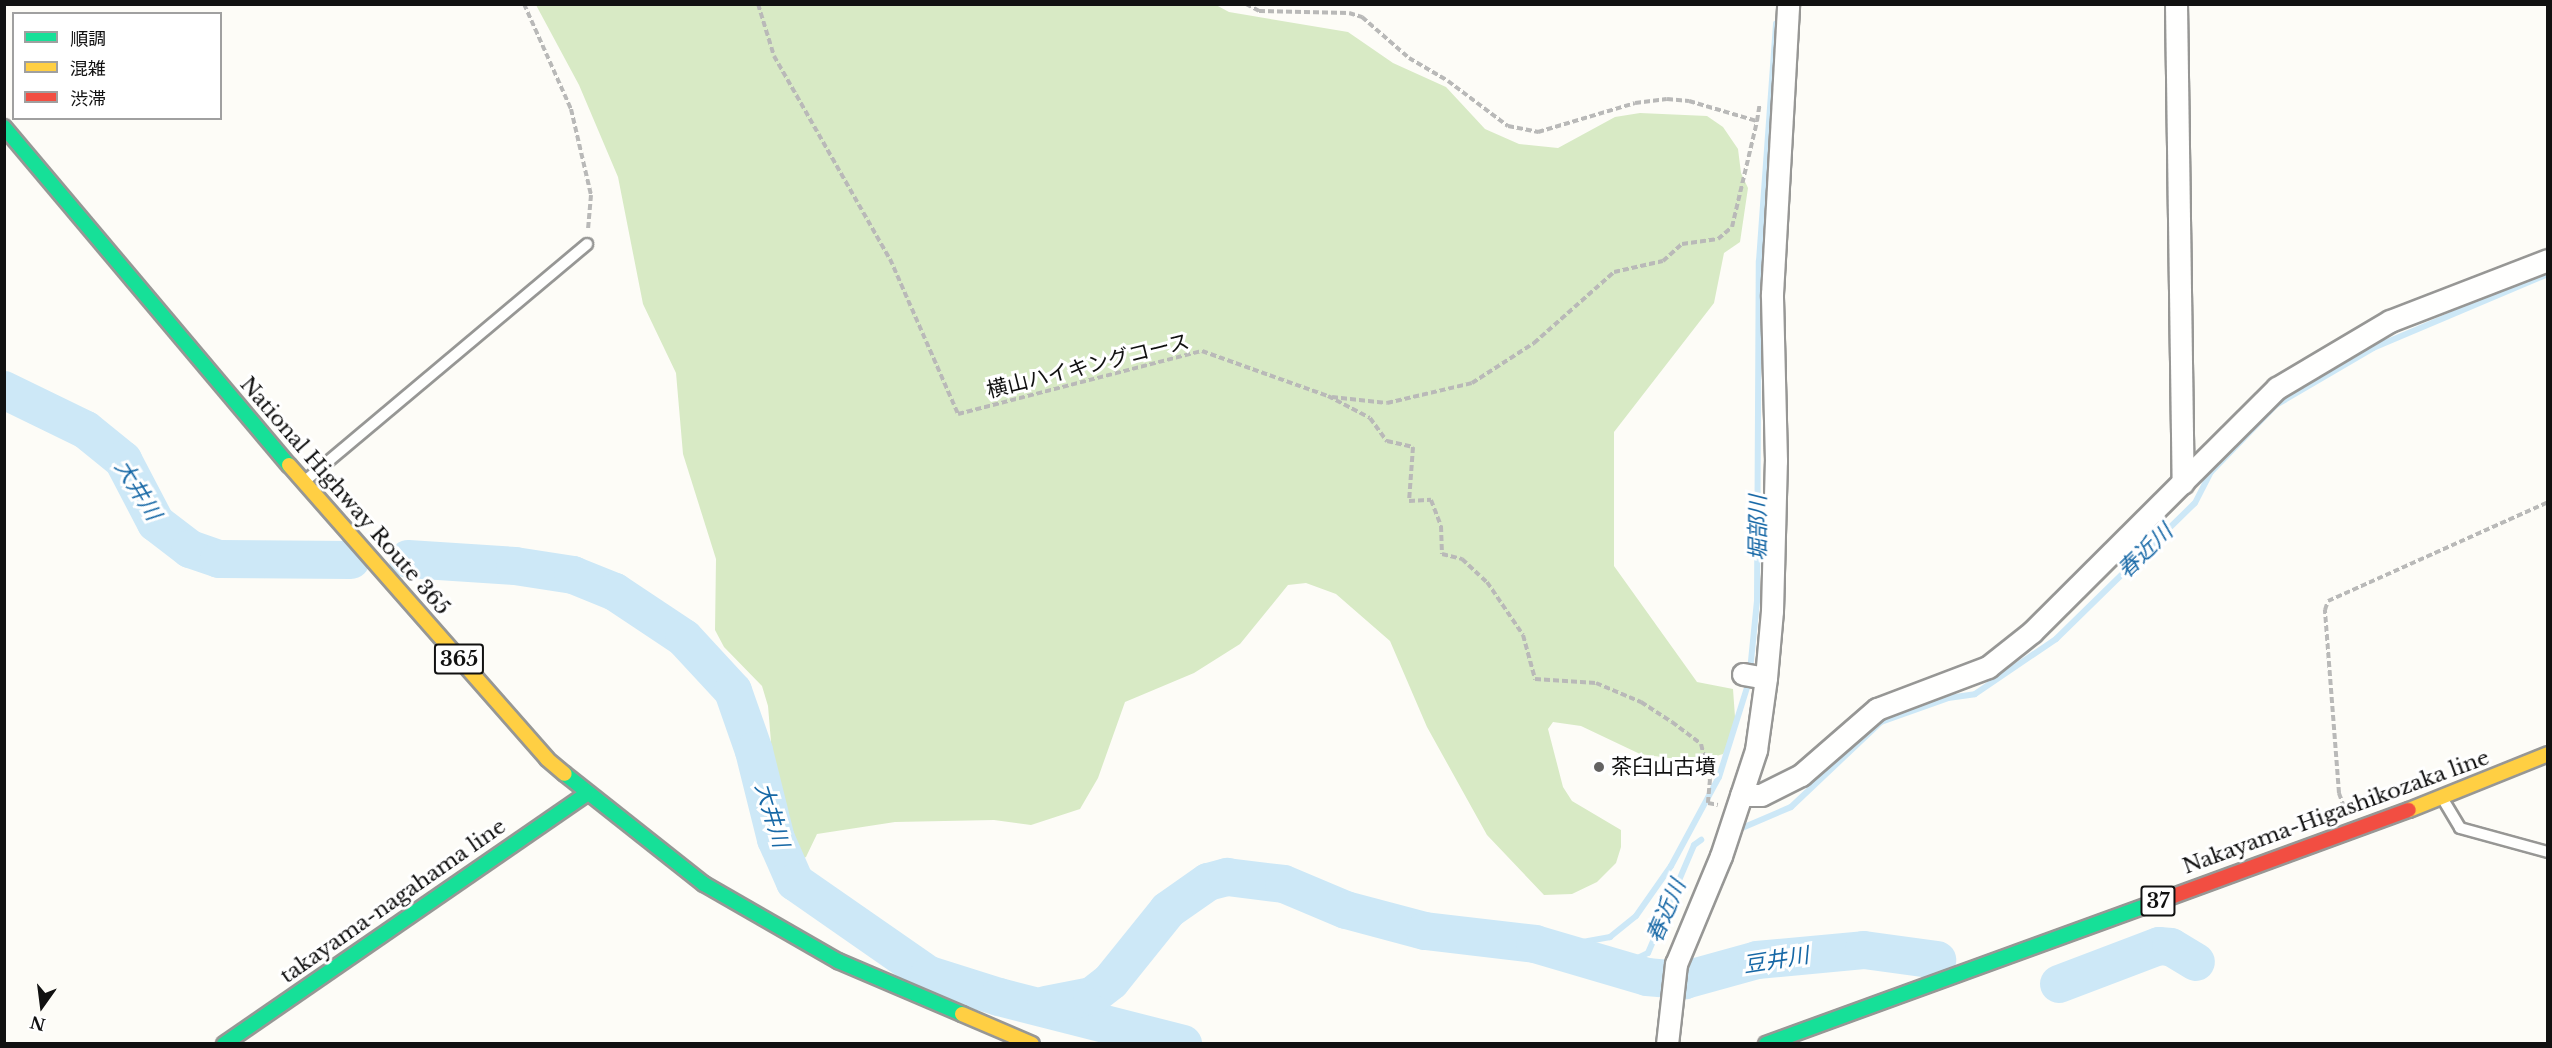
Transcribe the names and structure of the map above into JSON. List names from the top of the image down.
{
  "streets": {
    "main road": [
      "National Highway Route 365",
      "365",
      "Nakayama-Higashikozaka line",
      "takayama-nagahama line",
      "37"
    ],
    "path": ["横山ハイキングコース"]
  },
  "crossings": [
    ["National Highway Route 365", "takayama-nagahama line"]
  ],
  "water": [
    "大井川",
    "堀部川",
    "春近川",
    "豆井川"
  ],
  "places": ["茶臼山古墳"],
  "legend": ["順調", "混雑", "渋滞"],
  "north": "bottom"
}
